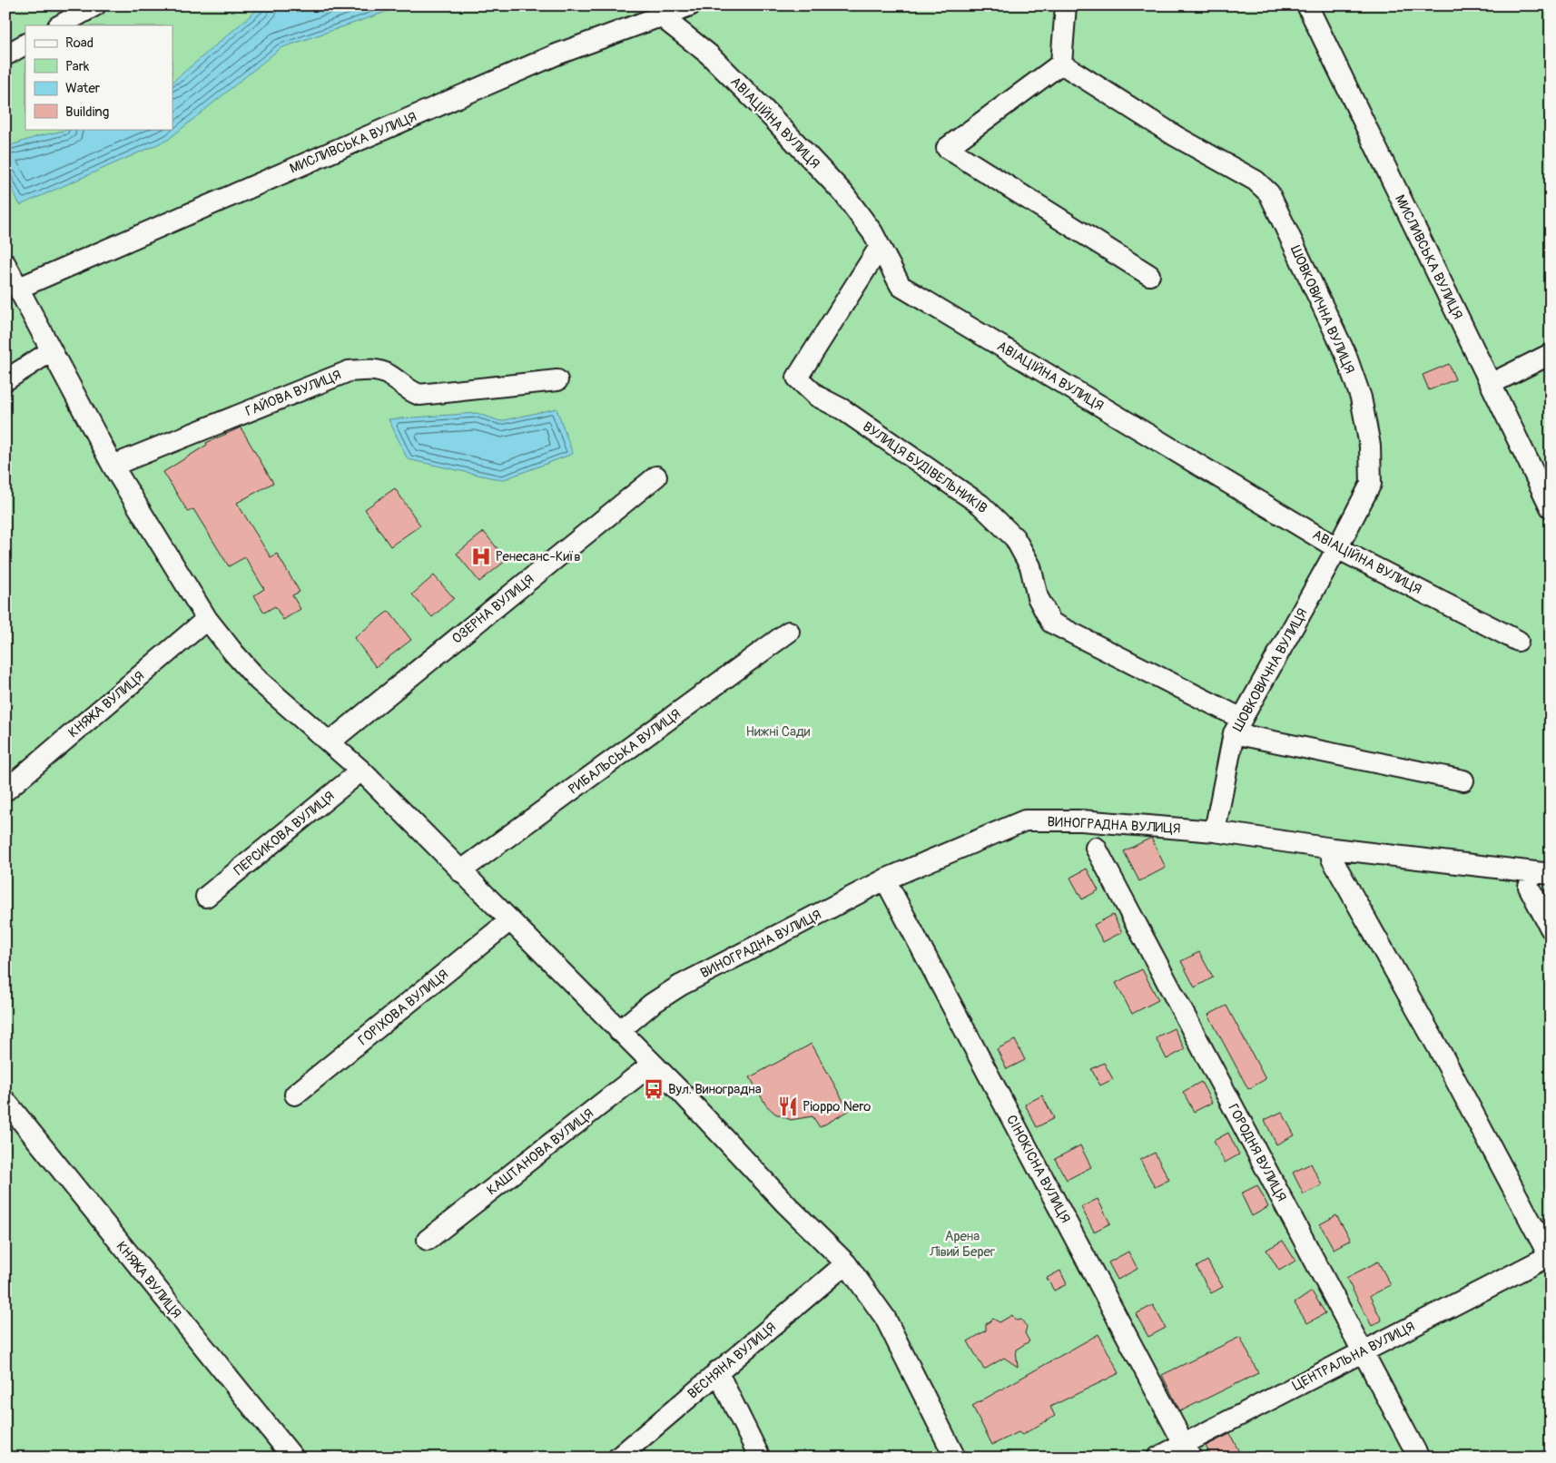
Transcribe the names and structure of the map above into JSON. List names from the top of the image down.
{
  "streets": {
    "street": [
      "АВІАЦІЙНА ВУЛИЦЯ",
      "МИСЛИВСЬКА ВУЛИЦЯ",
      "ШОВКОВИЧНА ВУЛИЦЯ",
      "ГАЙОВА ВУЛИЦЯ",
      "ВУЛИЦЯ БУДІВЕЛЬНИКІВ",
      "ОЗЕРНА ВУЛИЦЯ",
      "КНЯЖА ВУЛИЦЯ",
      "РИБАЛЬСЬКА ВУЛИЦЯ",
      "ВИНОГРАДНА ВУЛИЦЯ",
      "ПЕРСИКОВА ВУЛИЦЯ",
      "ГОРІХОВА ВУЛИЦЯ",
      "КАШТАНОВА ВУЛИЦЯ",
      "ГОРОДНЯ ВУЛИЦЯ",
      "СІНОКІСНА ВУЛИЦЯ",
      "ЦЕНТРАЛЬНА ВУЛИЦЯ",
      "ВЕСНЯНА ВУЛИЦЯ"
    ]
  },
  "crossings": [
    ["АВІАЦІЙНА ВУЛИЦЯ", "МИСЛИВСЬКА ВУЛИЦЯ"],
    ["АВІАЦІЙНА ВУЛИЦЯ", "ШОВКОВИЧНА ВУЛИЦЯ"],
    ["АВІАЦІЙНА ВУЛИЦЯ", "ВУЛИЦЯ БУДІВЕЛЬНИКІВ"],
    ["ШОВКОВИЧНА ВУЛИЦЯ", "ВУЛИЦЯ БУДІВЕЛЬНИКІВ"],
    ["ШОВКОВИЧНА ВУЛИЦЯ", "ВИНОГРАДНА ВУЛИЦЯ"],
    ["ВИНОГРАДНА ВУЛИЦЯ", "СІНОКІСНА ВУЛИЦЯ"],
    ["ГОРОДНЯ ВУЛИЦЯ", "ЦЕНТРАЛЬНА ВУЛИЦЯ"],
    ["СІНОКІСНА ВУЛИЦЯ", "ЦЕНТРАЛЬНА ВУЛИЦЯ"]
  ],
  "parks": ["Нижні Сади", "Арена Лівий Берег"],
  "places": {
    "hospital": ["Ренесанс-Київ"],
    "bus stop": ["Вул. Виноградна"],
    "restaurant": ["Pioppo Nero"]
  },
  "legend": [
    "Road",
    "Park",
    "Water",
    "Building"
  ]
}
